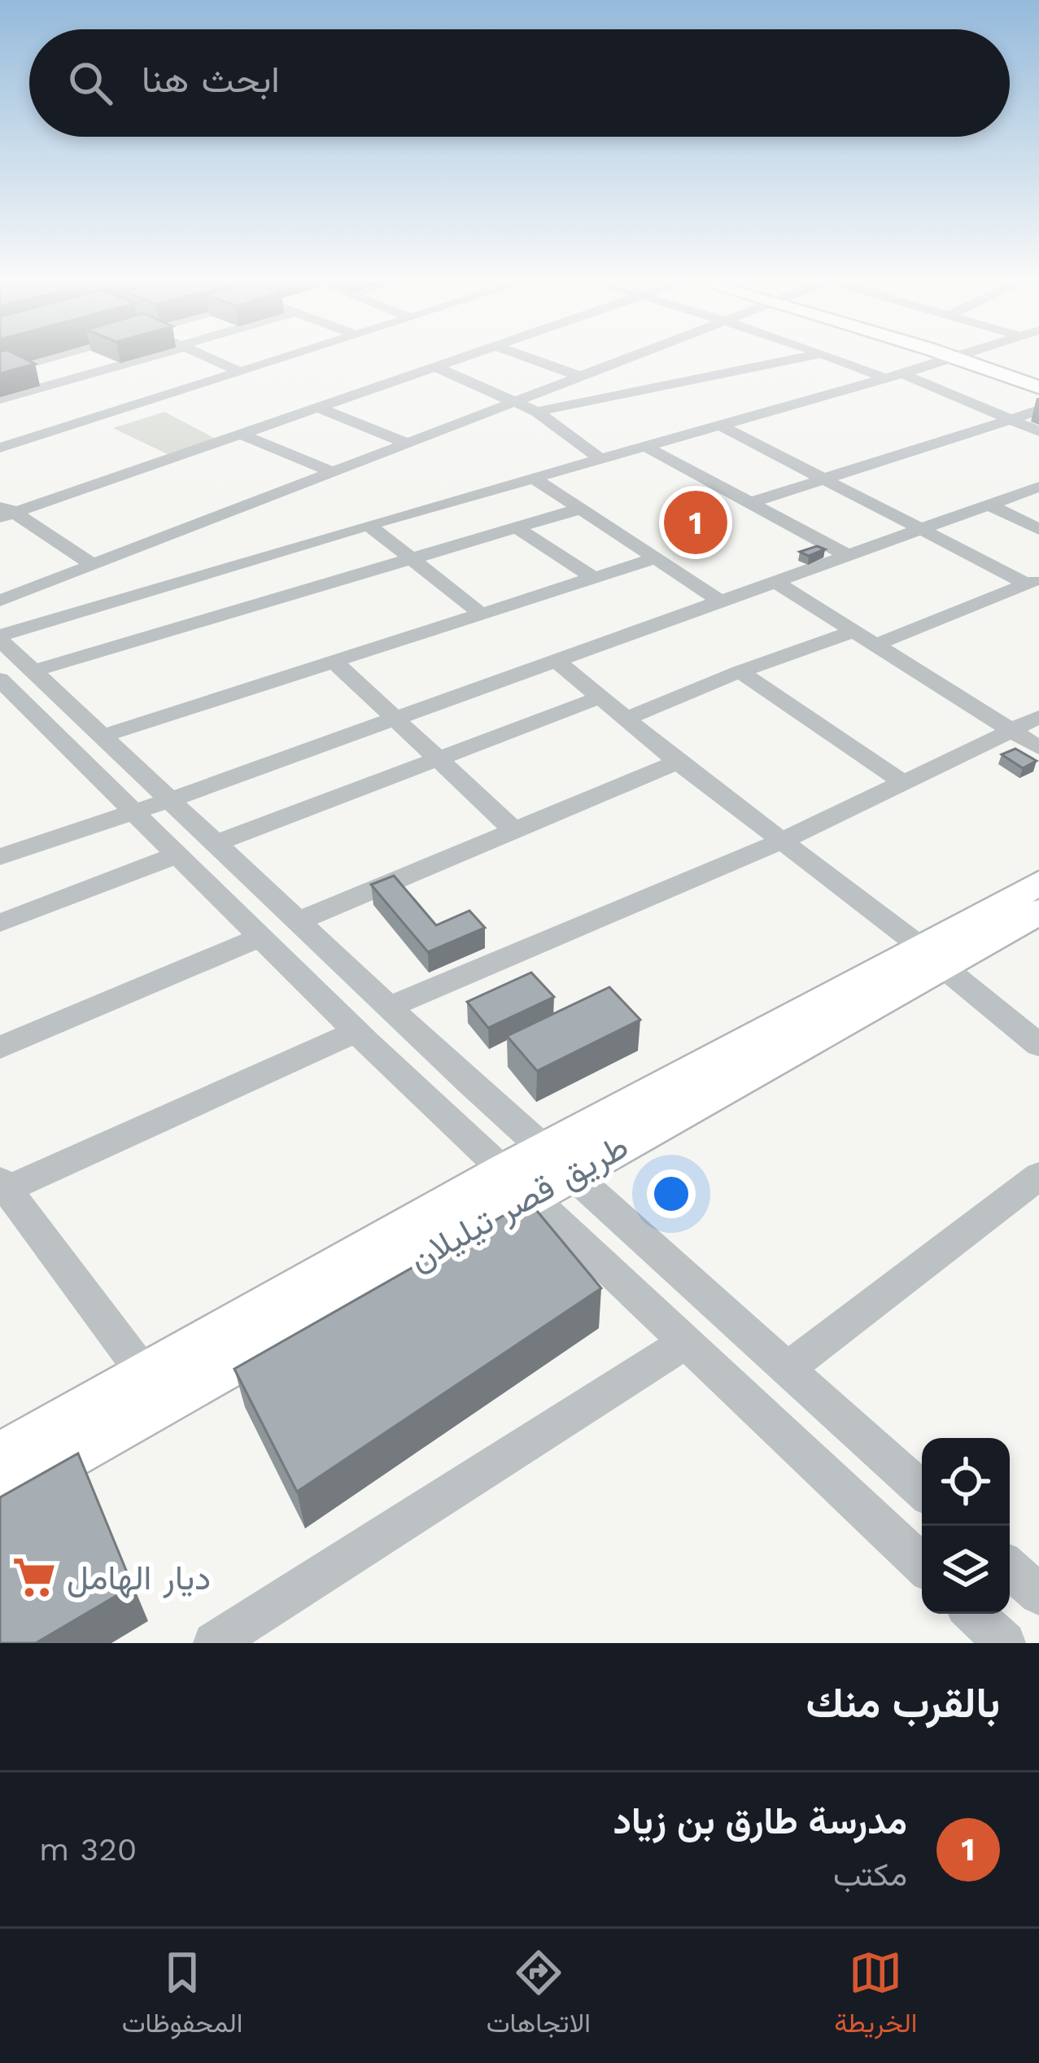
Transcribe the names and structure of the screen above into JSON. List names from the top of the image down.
{
  "streets": {
    "main road": ["طريق قصر تيليلان"]
  },
  "places": {
    "supermarket": ["ديار الهامل"]
  },
  "page": {
    "search": "ابحث هنا",
    "pins": "1",
    "heading": "بالقرب منك",
    "list": [
      {
        "mark": "1",
        "name": "مدرسة طارق بن زياد",
        "note": "مكتب",
        "value": "320 m"
      }
    ],
    "nav": ["الخريطة", "الاتجاهات", "المحفوظات"]
  }
}
